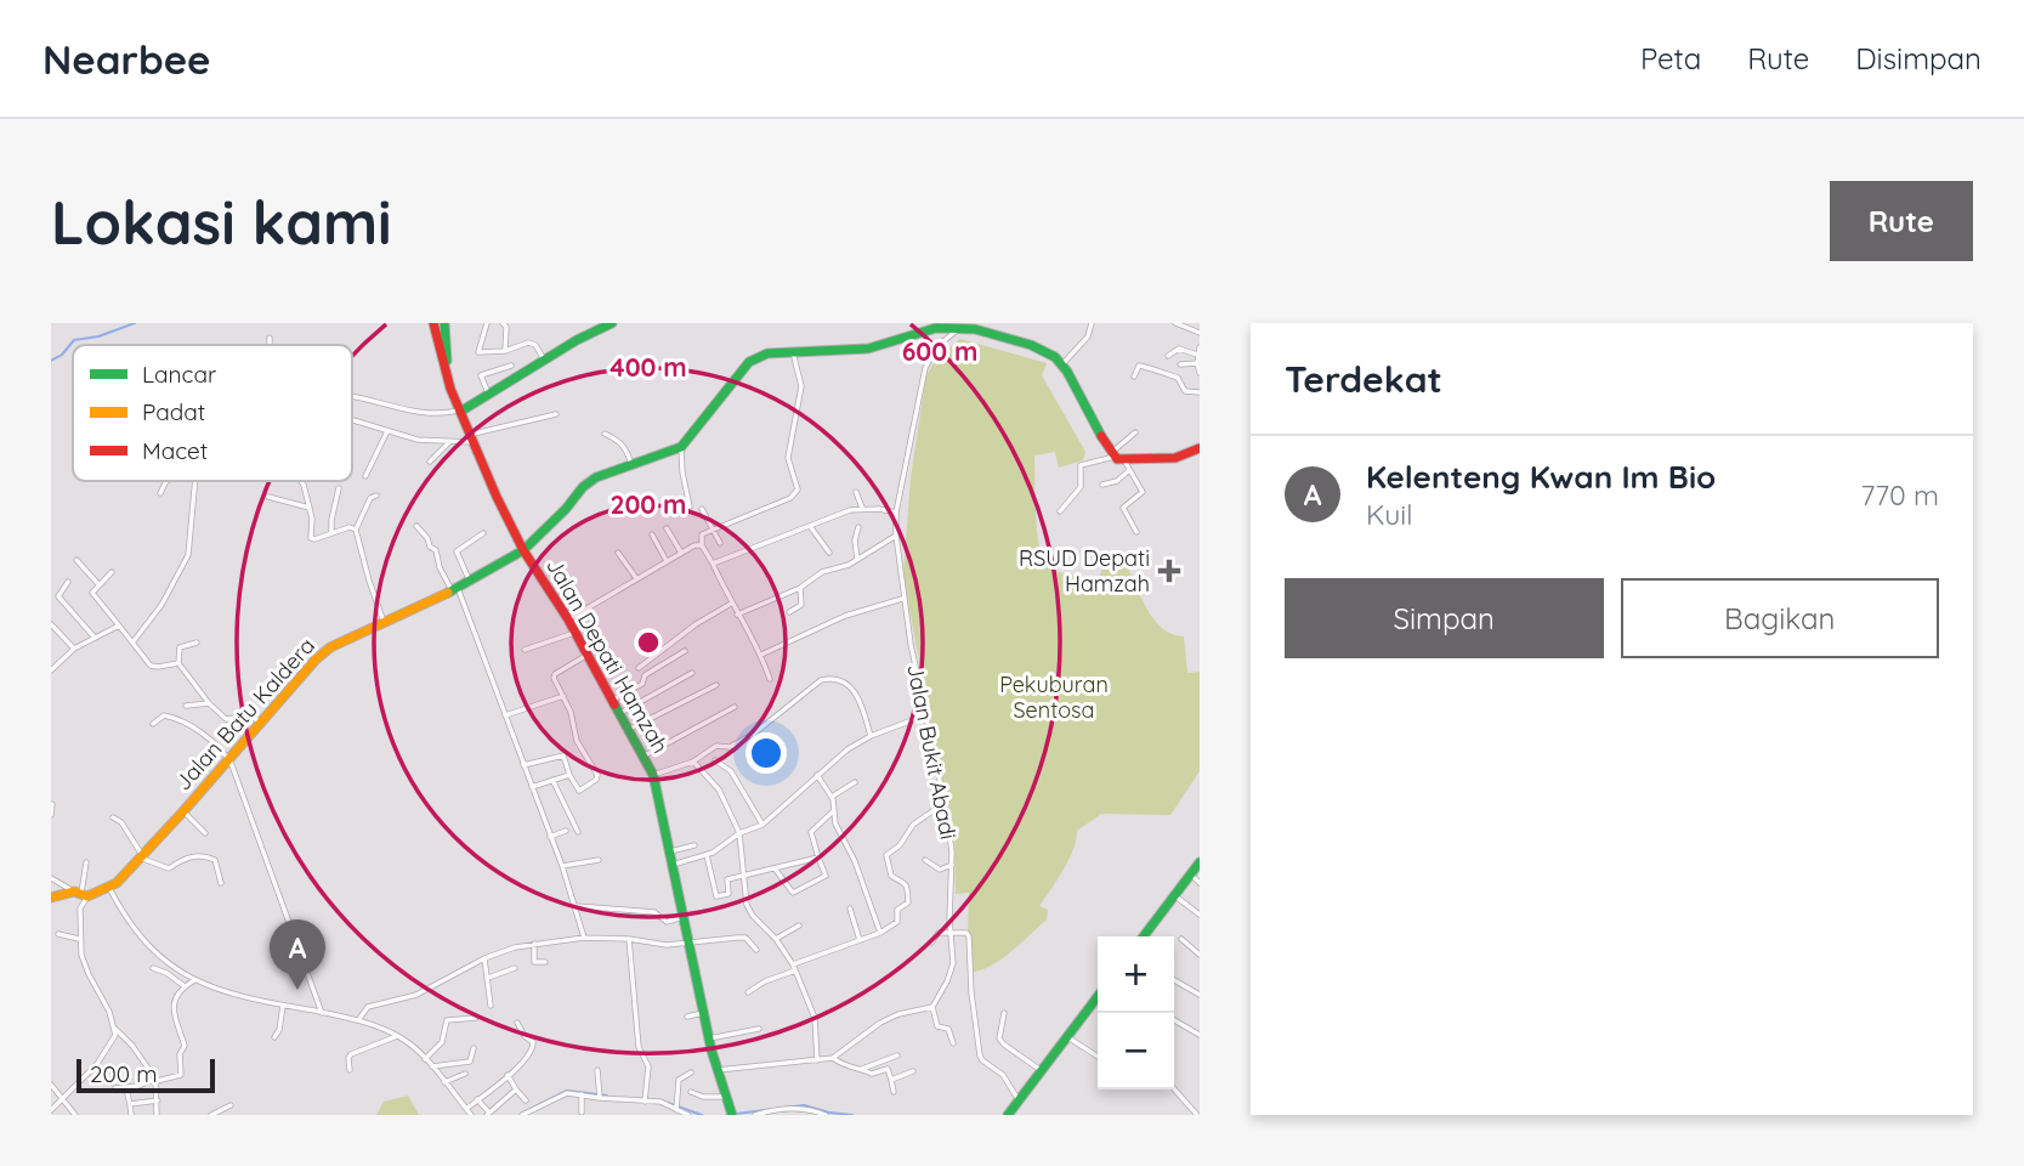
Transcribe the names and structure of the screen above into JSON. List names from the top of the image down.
{
  "streets": {
    "main road": ["Jalan Depati Hamzah", "Jalan Batu Kaldera"],
    "street": ["Jalan Bukit Abadi"]
  },
  "crossings": [
    ["Jalan Depati Hamzah", "Jalan Batu Kaldera"]
  ],
  "parks": ["Pekuburan Sentosa"],
  "places": {
    "health": ["RSUD Depati Hamzah"]
  },
  "legend": ["Lancar", "Padat", "Macet"],
  "scale_bar": "200 m",
  "page": {
    "header": "Nearbee",
    "nav": ["Peta", "Rute", "Disimpan"],
    "buttons": [
      "Rute",
      ["Simpan", "Bagikan"]
    ],
    "title": "Lokasi kami",
    "heading": "Terdekat",
    "list": [
      {
        "mark": "A",
        "name": "Kelenteng Kwan Im Bio",
        "note": "Kuil",
        "value": "770 m"
      }
    ],
    "pins": "A",
    "map_buttons": ["+", "−"],
    "scale": "200 m"
  },
  "rings": ["600 m", "400 m", "200 m"]
}
